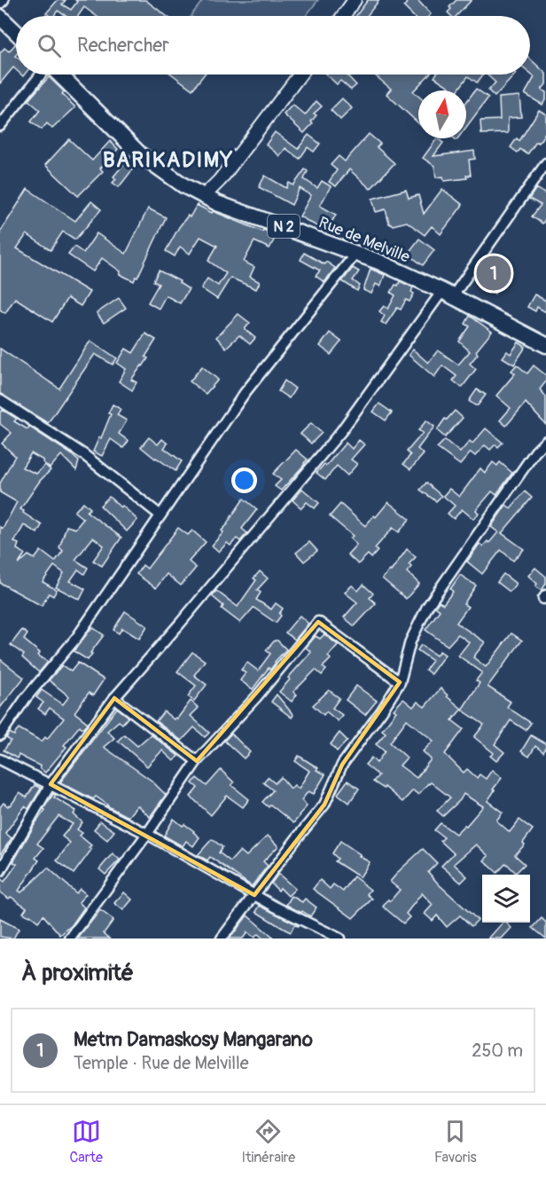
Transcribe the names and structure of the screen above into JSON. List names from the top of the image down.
{
  "streets": {
    "main road": ["N 2", "Rue de Melville"]
  },
  "districts": ["BARIKADIMY"],
  "north": "top",
  "page": {
    "search": "Rechercher",
    "pins": "1",
    "heading": "À proximité",
    "list": [
      {
        "mark": "1",
        "name": "Metm Damaskosy Mangarano",
        "note": "Temple · Rue de Melville",
        "value": "250 m"
      }
    ],
    "nav": ["Carte", "Itinéraire", "Favoris"]
  }
}
